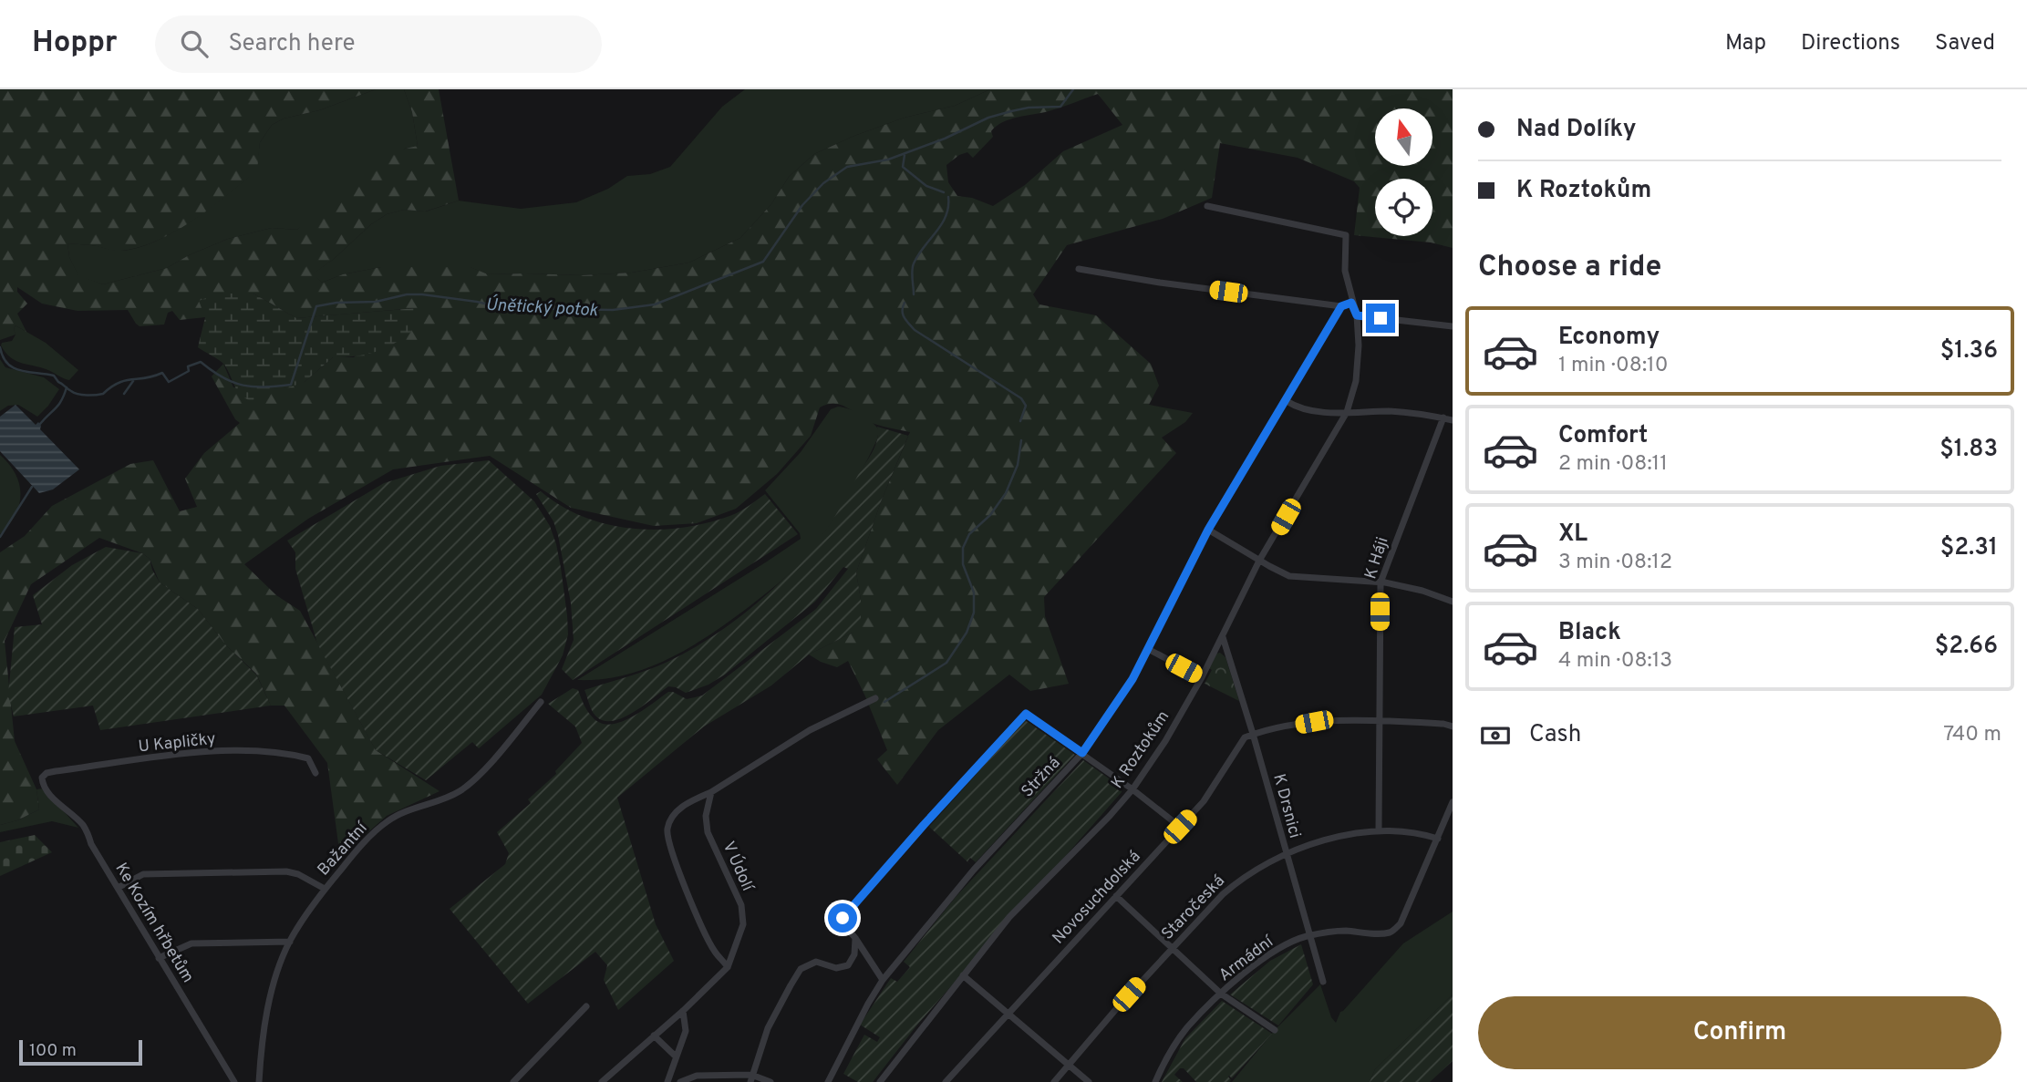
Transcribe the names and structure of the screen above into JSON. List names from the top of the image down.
{
  "streets": {
    "street": [
      "K Háji",
      "U Kapličky",
      "K Roztokům",
      "Stržná",
      "K Drsnici",
      "Bažantní",
      "V Údolí",
      "Novosuchdolská",
      "Staročeská",
      "Ke Kozím hřbetům",
      "Armádní"
    ]
  },
  "crossings": [
    ["K Háji", "Staročeská"],
    ["U Kapličky", "Ke Kozím hřbetům"],
    ["K Roztokům", "K Drsnici"],
    ["K Drsnici", "Novosuchdolská"],
    ["K Drsnici", "Staročeská"],
    ["K Drsnici", "Armádní"],
    ["Staročeská", "Armádní"]
  ],
  "water": ["Únětický potok"],
  "scale_bar": "100 m",
  "north": "top",
  "page": {
    "header": "Hoppr",
    "search": "Search here",
    "nav": ["Map", "Directions", "Saved"],
    "banner": ["Nad Dolíky", "K Roztokům"],
    "heading": "Choose a ride",
    "list": [
      {
        "name": "Economy",
        "note": "1 min · 08:10",
        "value": "$1.36"
      },
      {
        "name": "Comfort",
        "note": "2 min · 08:11",
        "value": "$1.83"
      },
      {
        "name": "XL",
        "note": "3 min · 08:12",
        "value": "$2.31"
      },
      {
        "name": "Black",
        "note": "4 min · 08:13",
        "value": "$2.66"
      }
    ],
    "pay": ["Cash", "740 m"],
    "buttons": "Confirm",
    "scale": "100 m"
  }
}
